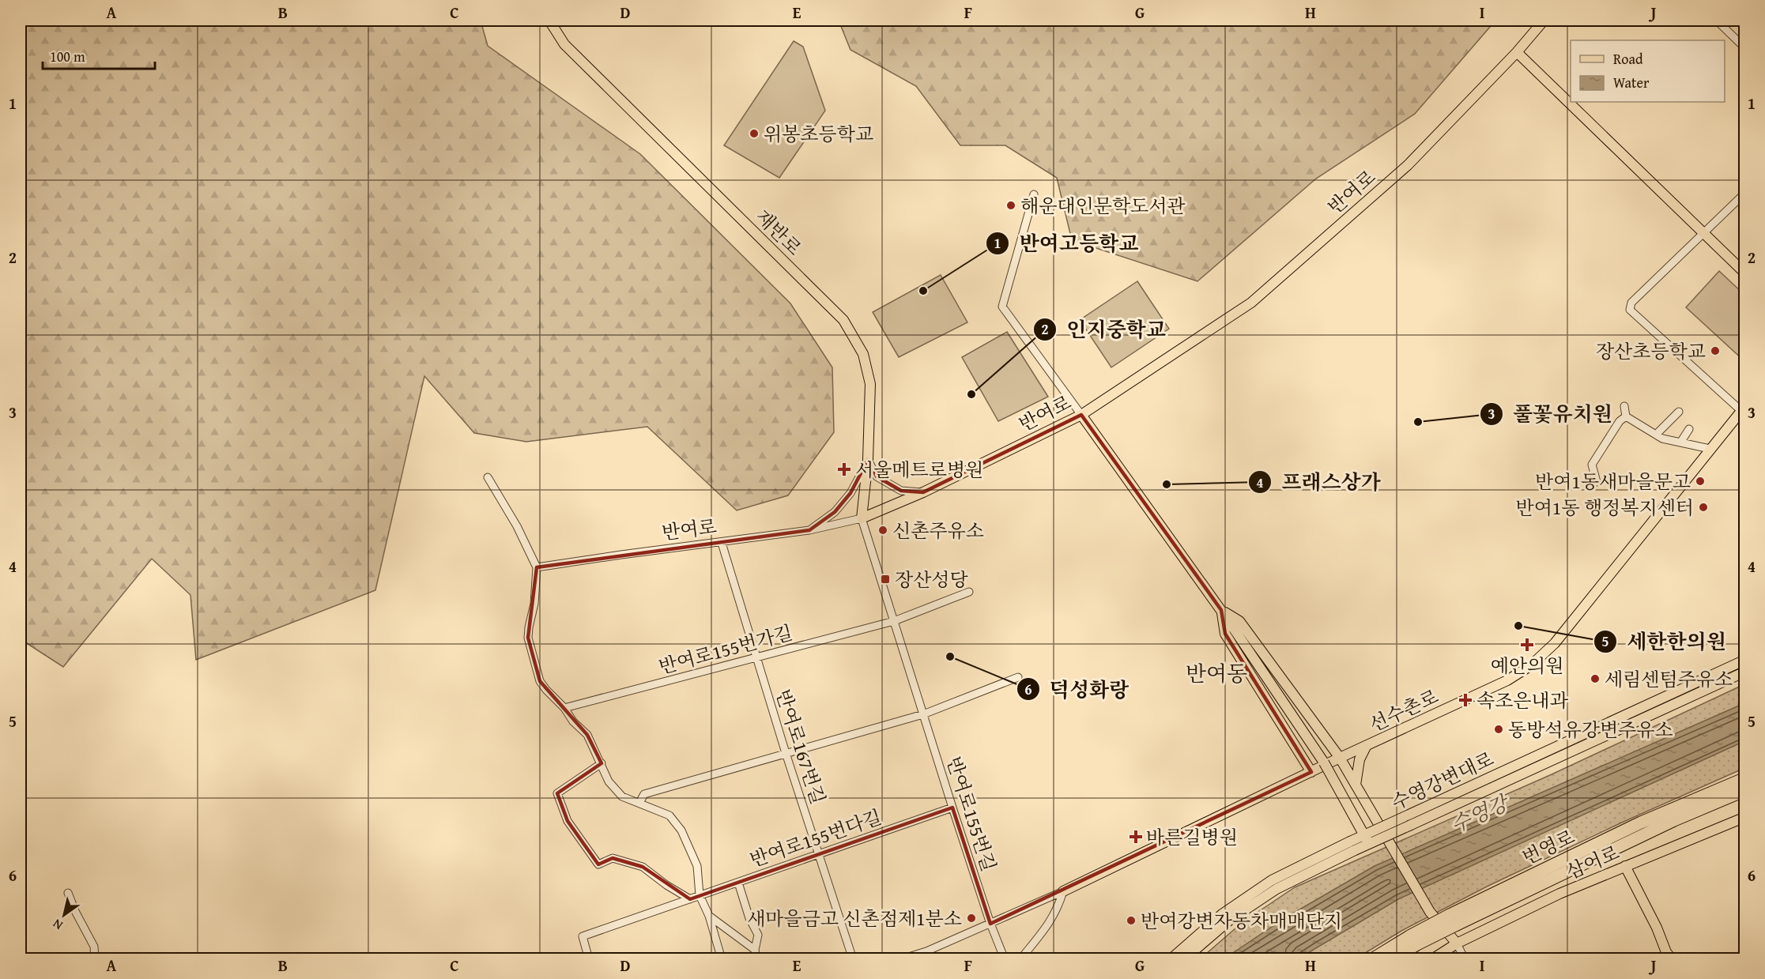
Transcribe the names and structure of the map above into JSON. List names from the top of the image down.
{
  "streets": {
    "highway": ["번영로"],
    "main road": [
      "반여로",
      "재반로",
      "선수촌로",
      "수영강변대로",
      "삼어로"
    ],
    "street": [
      "반여로155번가길",
      "반여로167번길",
      "반여로155번길",
      "반여로155번다길"
    ]
  },
  "crossings": [
    ["반여로", "재반로"],
    ["반여로", "반여로167번길"],
    ["반여로", "반여로155번길"],
    ["재반로", "반여로155번길"],
    ["반여로155번가길", "반여로167번길"],
    ["반여로155번가길", "반여로155번길"],
    ["선수촌로", "반여로155번길"],
    ["반여로167번길", "반여로155번다길"],
    ["반여로155번길", "반여로155번다길"]
  ],
  "districts": ["반여동"],
  "water": ["수영강"],
  "places": {
    "other": [
      "위봉초등학교",
      "해운대인문학도서관",
      "반여고등학교",
      "장산초등학교",
      "인지중학교",
      "풀꽃유치원",
      "반여1동새마을문고",
      "프래스상가",
      "반여1동 행정복지센터",
      "신촌주유소",
      "세한한의원",
      "덕성화랑",
      "세림센텀주유소",
      "동방석유강변주유소",
      "새마을금고 신촌점제1분소",
      "반여강변자동차매매단지"
    ],
    "health": [
      "서울메트로병원",
      "예안의원",
      "속조은내과",
      "바른길병원"
    ],
    "transit": ["장산성당"]
  },
  "legend": ["Road", "Water"],
  "scale_bar": "100 m",
  "north": "bottom left",
  "grid": {
    "columns": [
      "A",
      "B",
      "C",
      "D",
      "E",
      "F",
      "G",
      "H",
      "I",
      "J"
    ],
    "rows": [
      "1",
      "2",
      "3",
      "4",
      "5",
      "6"
    ]
  }
}
